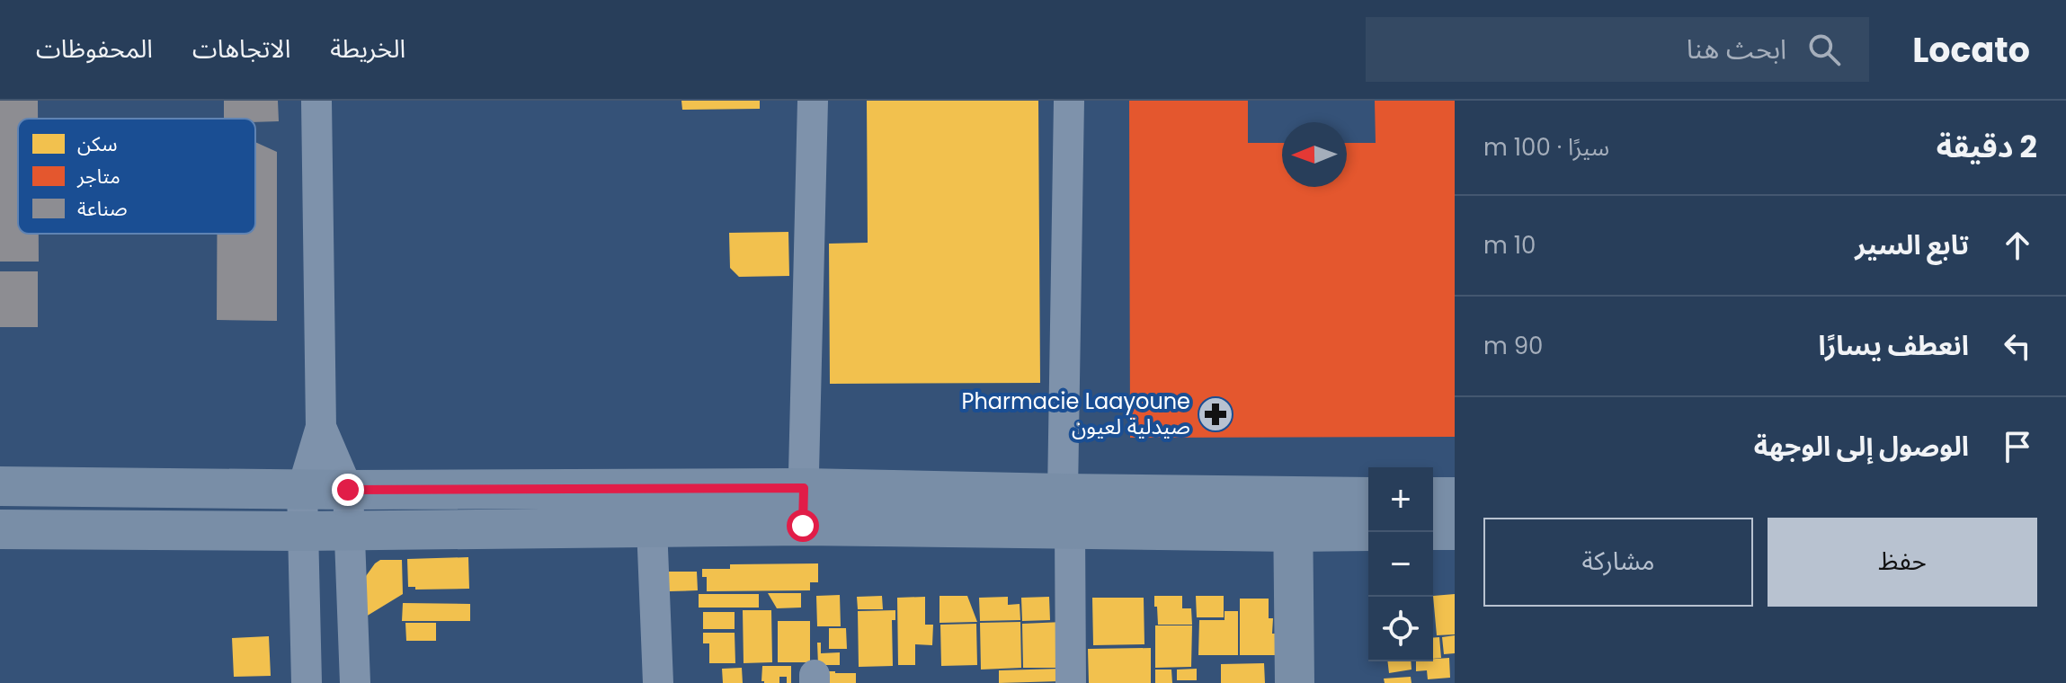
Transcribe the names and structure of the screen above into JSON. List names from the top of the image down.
{
  "places": {
    "pharmacy": ["Pharmacie Laayoune صيدلية لعيون"]
  },
  "legend": ["سكن", "متاجر", "صناعة"],
  "north": "left",
  "page": {
    "header": "Locato",
    "search": "ابحث هنا",
    "nav": ["الخريطة", "الاتجاهات", "المحفوظات"],
    "heading": ["2 دقيقة", "سيرًا · 100 m"],
    "list": [
      ["تابع السير", "10 m"],
      ["انعطف يسارًا", "90 m"],
      "الوصول إلى الوجهة"
    ],
    "map_buttons": ["+", "−"],
    "buttons": ["حفظ", "مشاركة"]
  }
}
